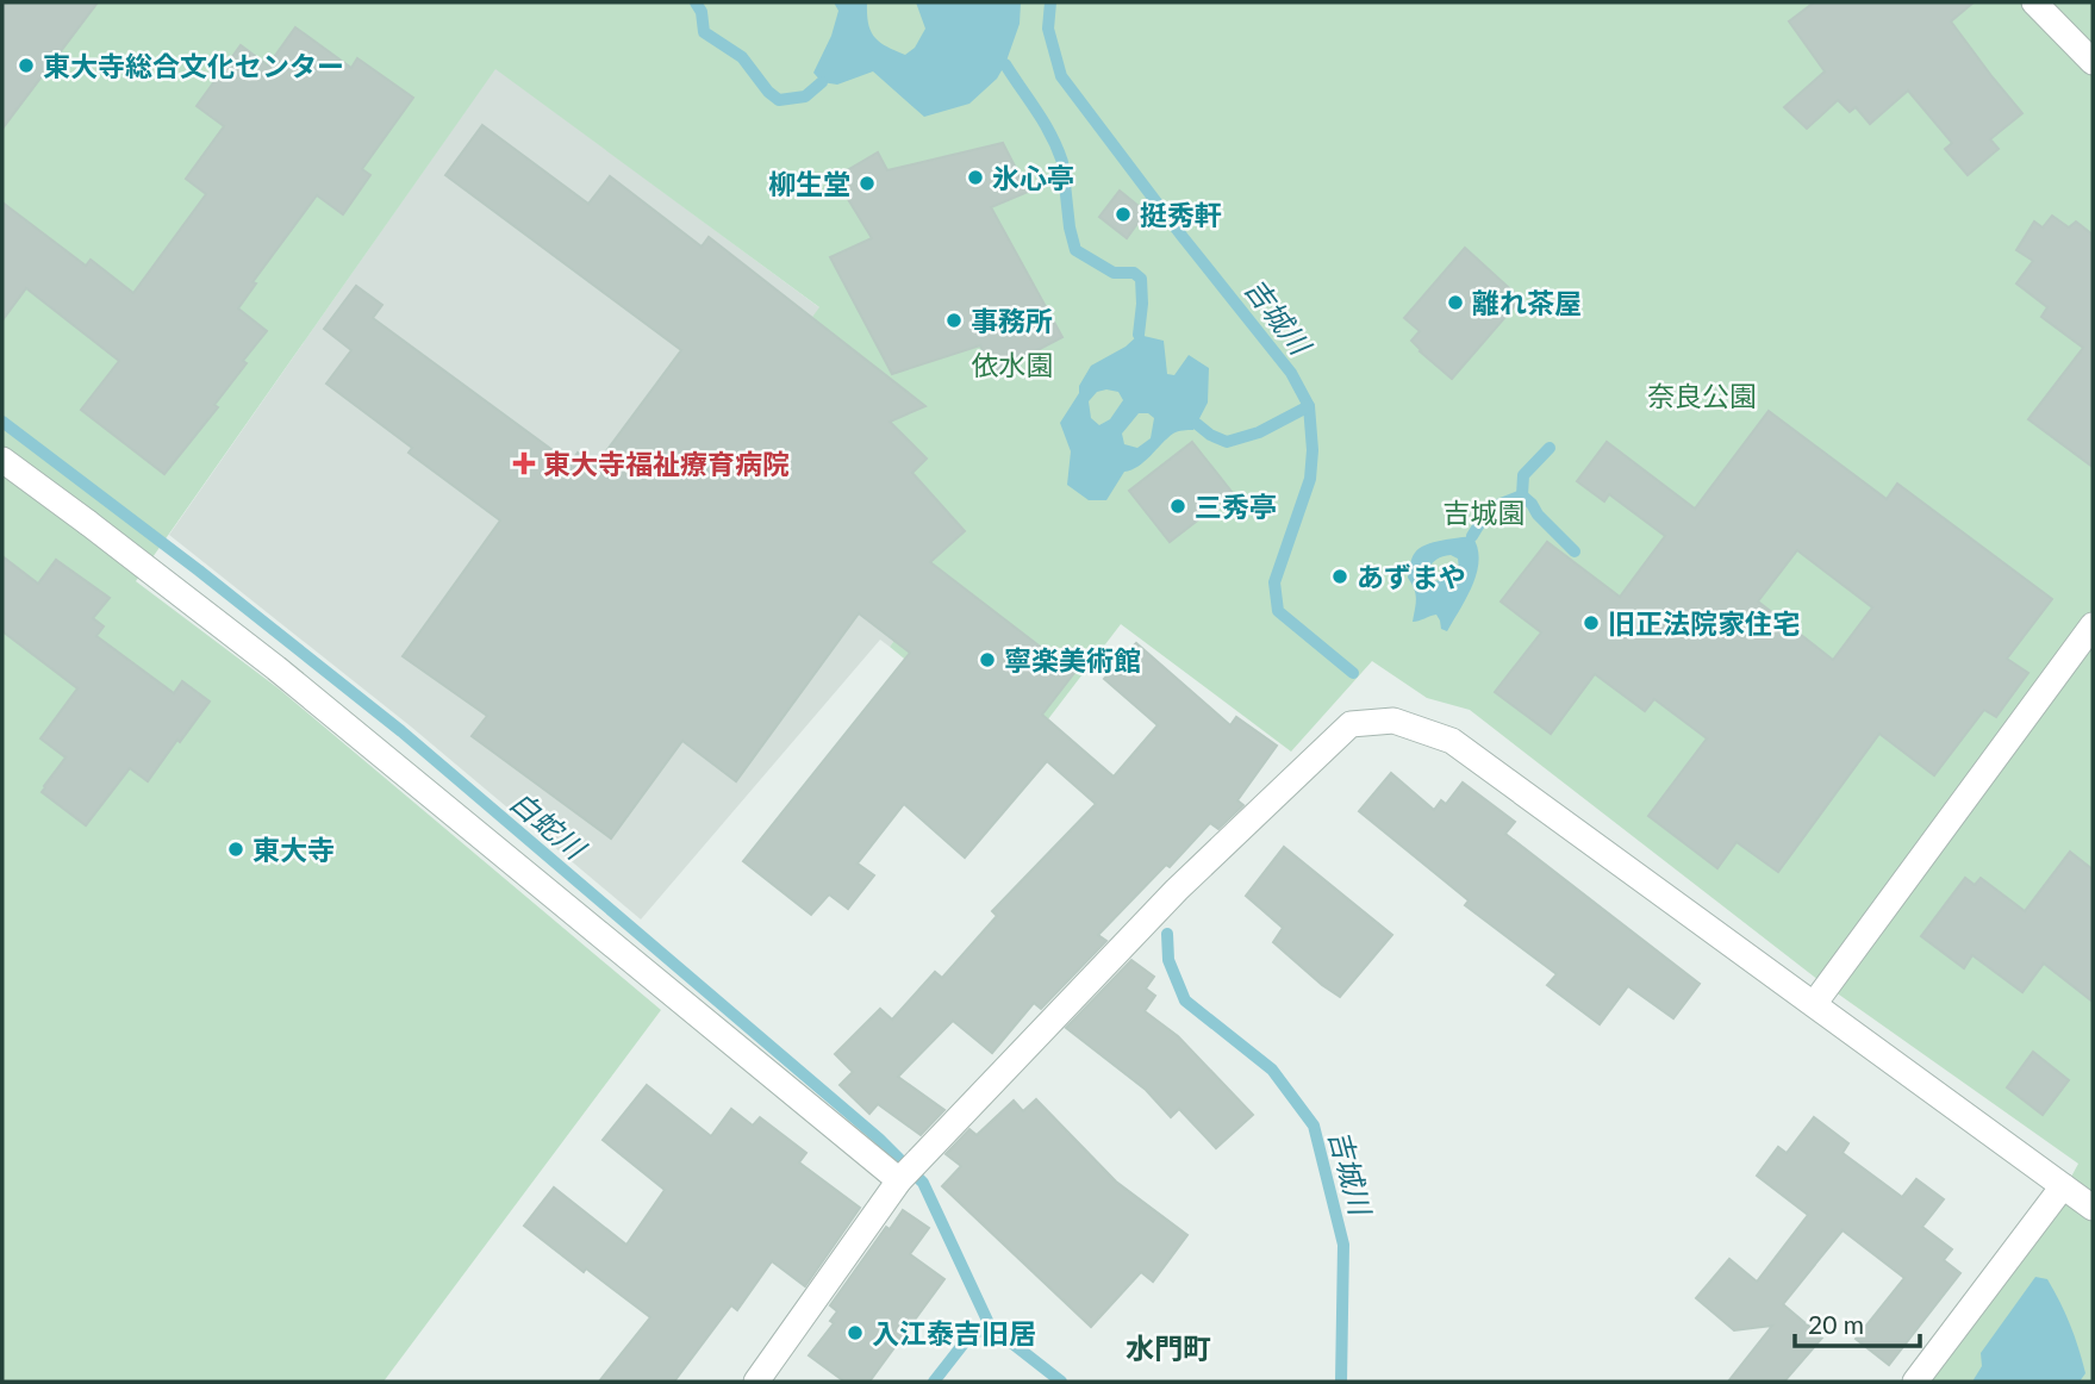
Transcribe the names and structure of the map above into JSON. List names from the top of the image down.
{
  "districts": ["水門町"],
  "water": ["吉城川", "白蛇川"],
  "parks": ["依水園", "奈良公園", "吉城園"],
  "places": {
    "other": [
      "東大寺総合文化センター",
      "氷心亭",
      "柳生堂",
      "挺秀軒",
      "離れ茶屋",
      "事務所",
      "三秀亭",
      "あずまや",
      "旧正法院家住宅",
      "寧楽美術館",
      "東大寺",
      "入江泰吉旧居"
    ],
    "health": ["東大寺福祉療育病院"]
  },
  "scale_bar": "20 m"
}
